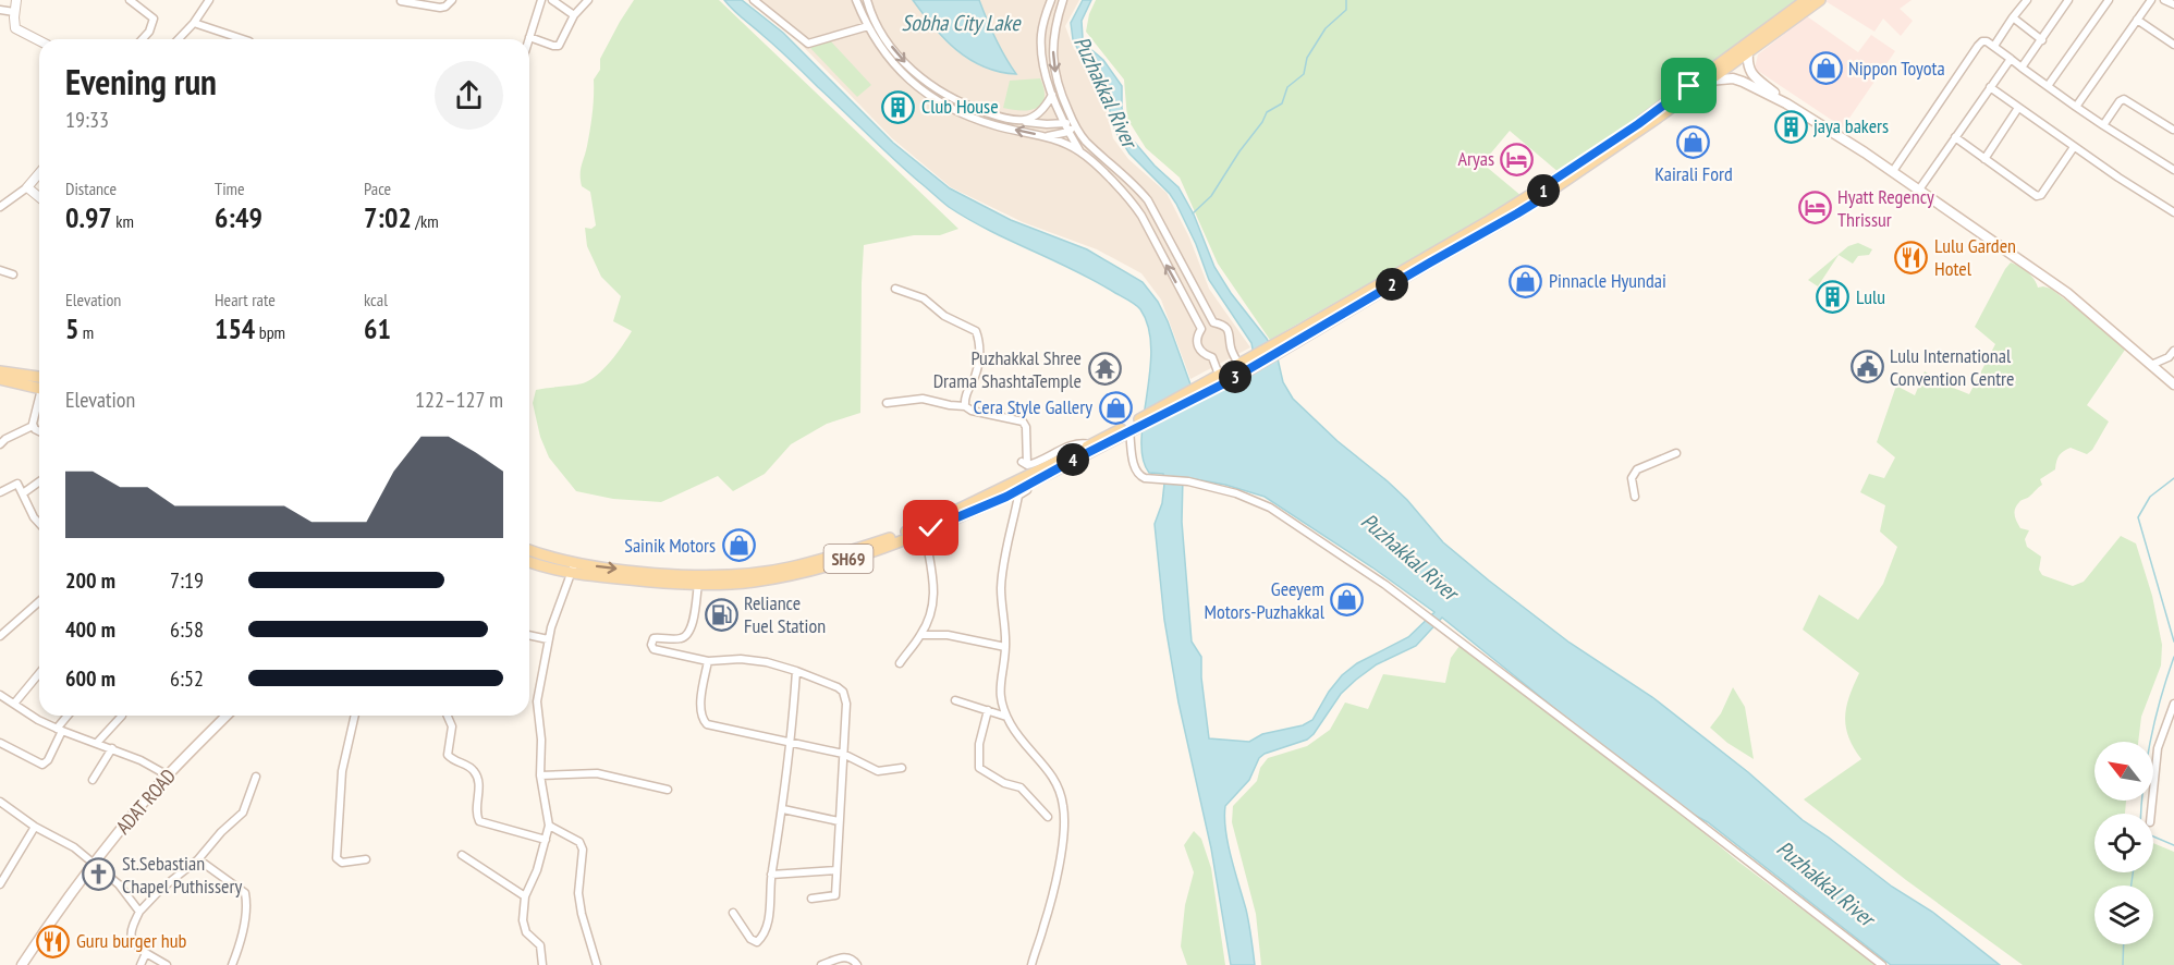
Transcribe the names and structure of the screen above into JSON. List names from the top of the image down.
{
  "streets": {
    "main road": ["SH69", "ADAT ROAD"]
  },
  "water": ["Sobha City Lake", "Puzhakkal River"],
  "places": {
    "shop": [
      "Nippon Toyota",
      "Kairali Ford",
      "Pinnacle Hyundai",
      "Cera Style Gallery",
      "Sainik Motors",
      "Geeyem Motors-Puzhakkal"
    ],
    "building": ["Club House", "jaya bakers", "Lulu"],
    "hotel": ["Aryas", "Hyatt Regency Thrissur"],
    "restaurant": ["Lulu Garden Hotel", "Guru burger hub"],
    "public building": ["Lulu International Convention Centre"],
    "temple": ["Puzhakkal Shree Drama ShashtaTemple"],
    "fuel station": ["Reliance Fuel Station"],
    "church": ["St.Sebastian Chapel Puthissery"]
  },
  "north": "top left",
  "page": {
    "heading": ["Evening run", "19:33"],
    "stats": [
      ["Distance", "0.97 km"],
      ["Time", "6:49"],
      ["Pace", "7:02 /km"],
      ["Elevation", "5 m"],
      ["Heart rate", "154 bpm"],
      ["kcal", "61"]
    ],
    "pins": [
      "1",
      "2",
      "3",
      "4"
    ],
    "chart": ["Elevation", "122–127 m"],
    "list": [
      {
        "name": "200 m",
        "note": "7:19"
      },
      {
        "name": "400 m",
        "note": "6:58"
      },
      {
        "name": "600 m",
        "note": "6:52"
      }
    ]
  }
}
